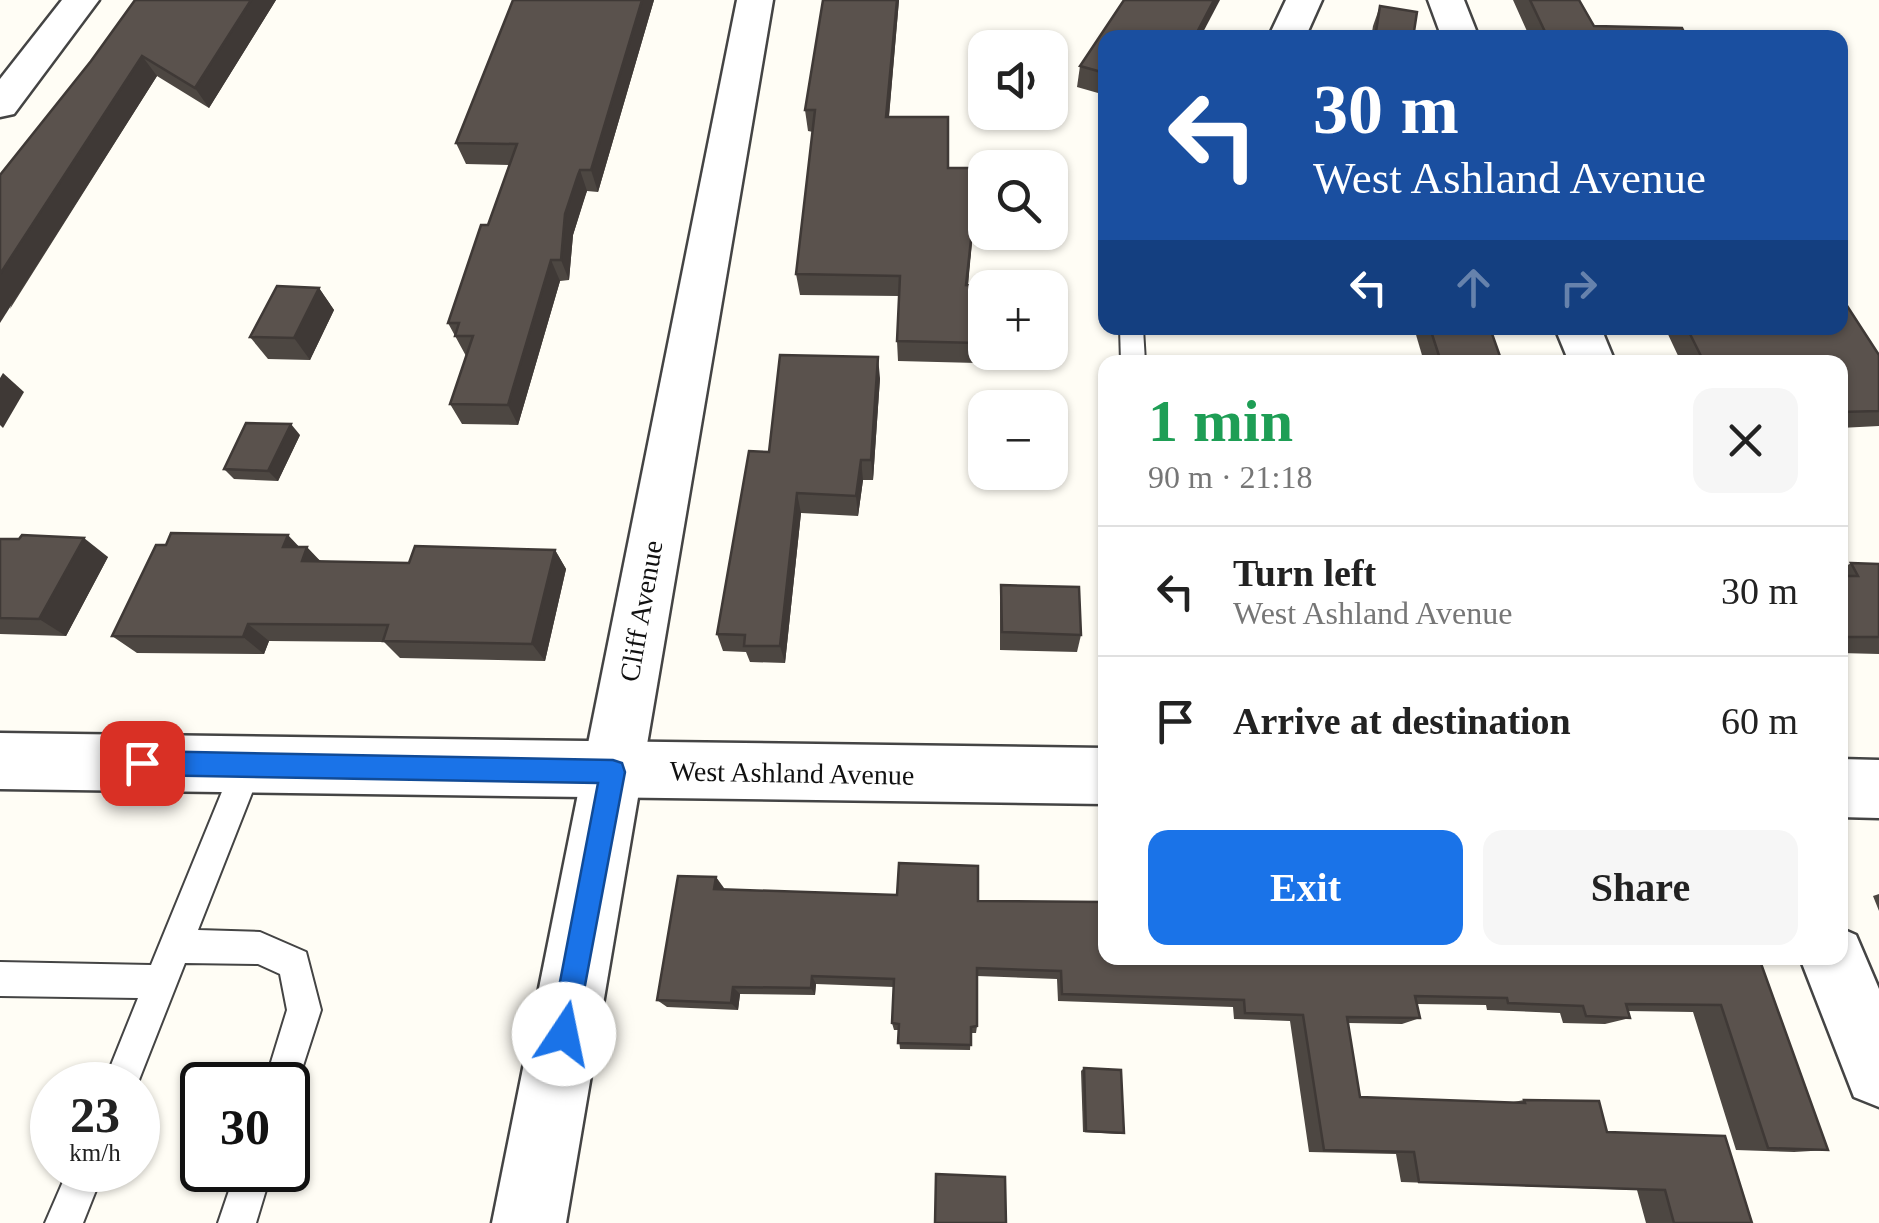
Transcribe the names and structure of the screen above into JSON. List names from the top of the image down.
{
  "streets": {
    "street": ["Cliff Avenue", "West Ashland Avenue"]
  },
  "crossings": [
    ["Cliff Avenue", "West Ashland Avenue"]
  ],
  "page": {
    "map_buttons": ["+", "−"],
    "turn": ["30 m", "West Ashland Avenue"],
    "heading": ["1 min", "90 m · 21:18"],
    "list": [
      {
        "name": "Turn left",
        "note": "West Ashland Avenue",
        "value": "30 m"
      },
      {
        "name": "Arrive at destination",
        "value": "60 m"
      }
    ],
    "buttons": ["Exit", "Share"],
    "speed": "23 km/h",
    "limit": "30"
  }
}
